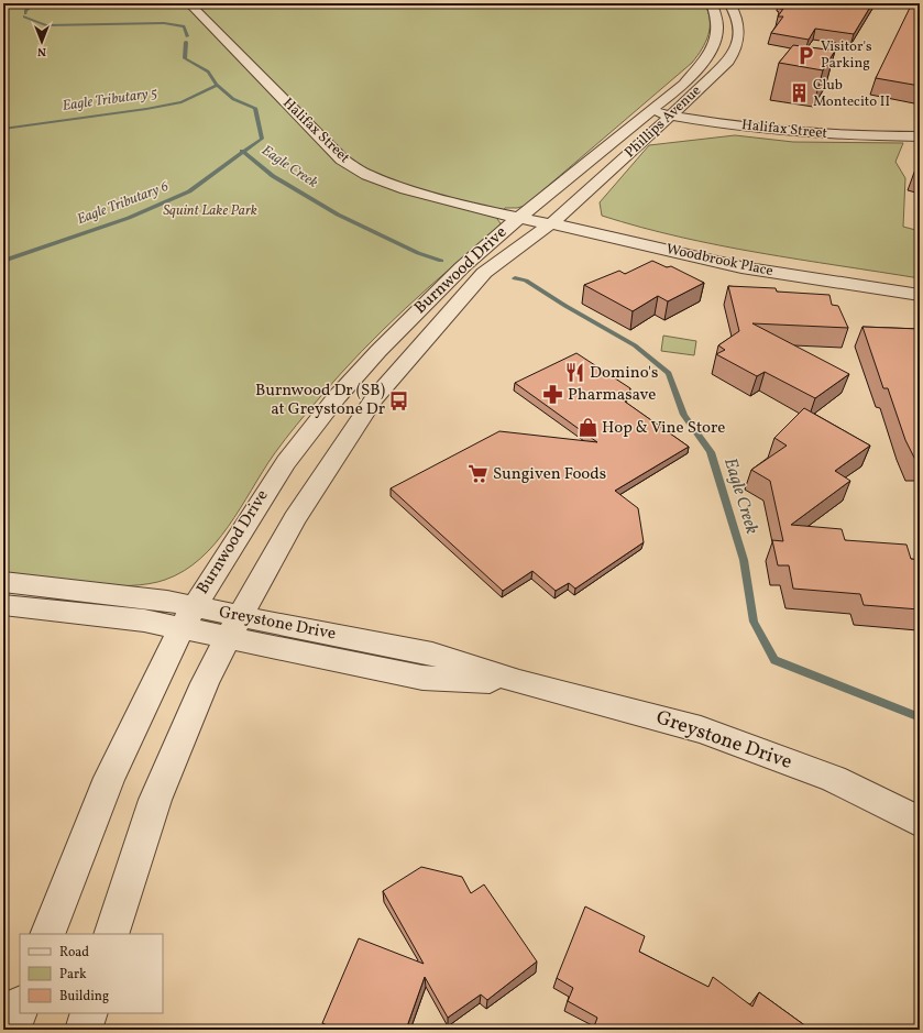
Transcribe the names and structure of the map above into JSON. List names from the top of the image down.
{
  "streets": {
    "street": [
      "Phillips Avenue",
      "Halifax Street",
      "Woodbrook Place",
      "Burnwood Drive",
      "Greystone Drive"
    ]
  },
  "crossings": [
    ["Phillips Avenue", "Halifax Street"],
    ["Phillips Avenue", "Woodbrook Place"],
    ["Phillips Avenue", "Burnwood Drive"],
    ["Halifax Street", "Woodbrook Place"],
    ["Halifax Street", "Burnwood Drive"],
    ["Woodbrook Place", "Burnwood Drive"],
    ["Burnwood Drive", "Greystone Drive"]
  ],
  "water": ["Eagle Tributary 5", "Eagle Creek", "Eagle Tributary 6"],
  "parks": ["Squint Lake Park"],
  "places": {
    "parking": ["Visitor's Parking"],
    "building": ["Club Montecito II"],
    "restaurant": ["Domino's"],
    "pharmacy": ["Pharmasave"],
    "bus stop": ["Burnwood Dr (SB) at Greystone Dr"],
    "shop": ["Hop & Vine Store"],
    "supermarket": ["Sungiven Foods"]
  },
  "legend": ["Road", "Park", "Building"],
  "north": "bottom"
}
